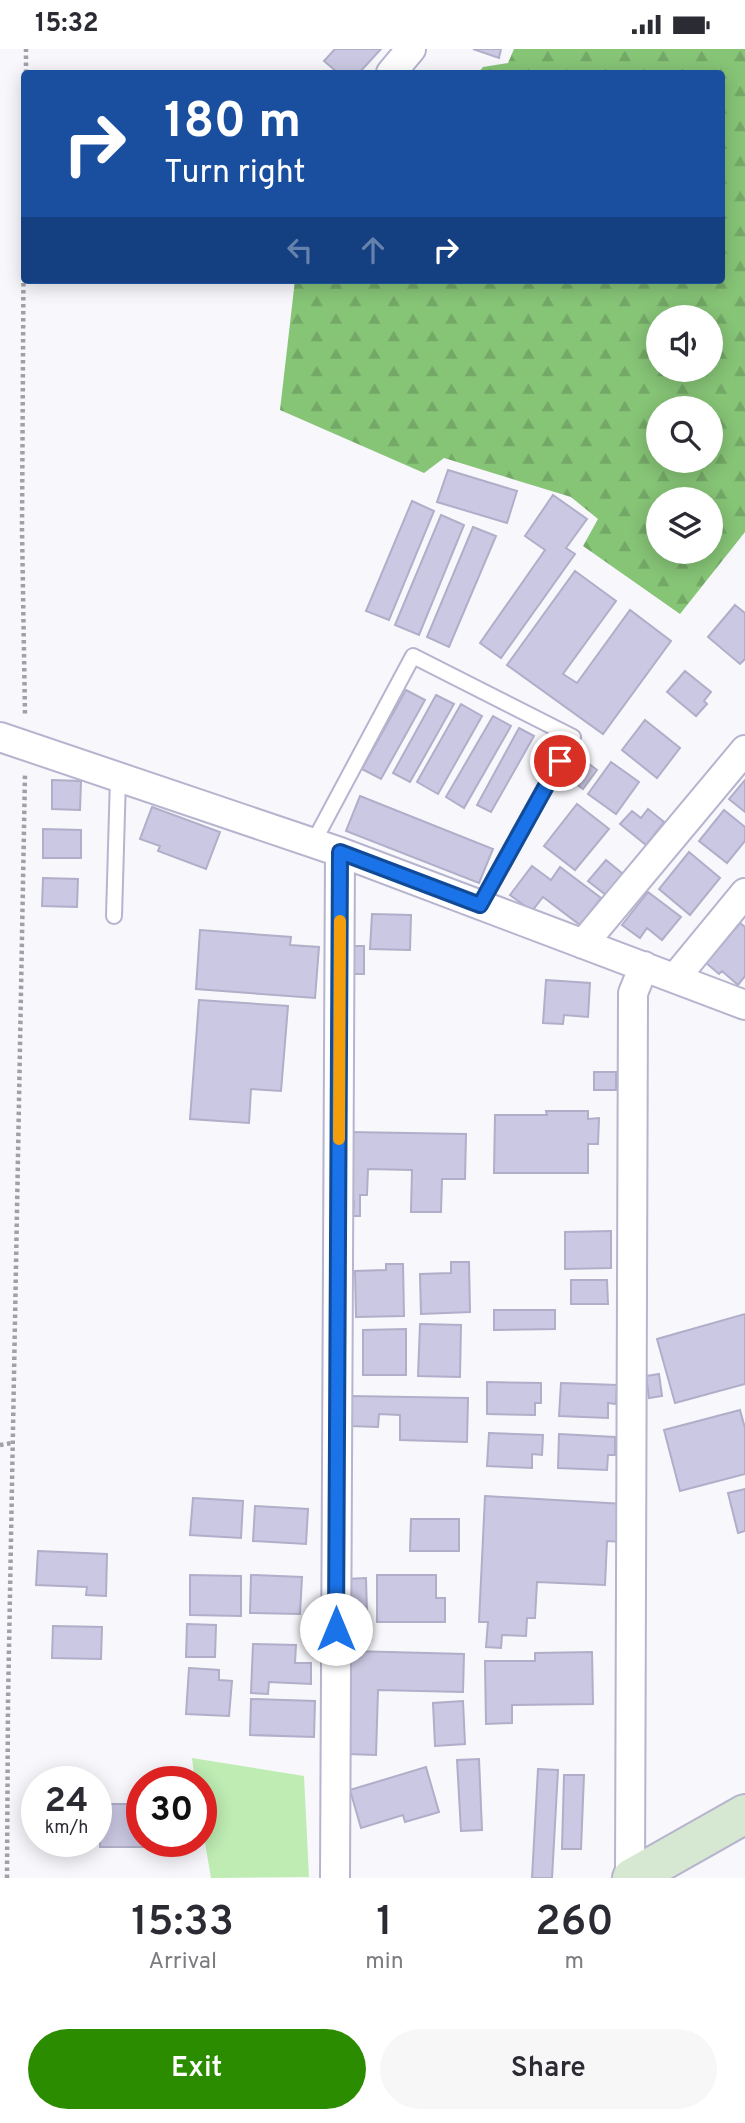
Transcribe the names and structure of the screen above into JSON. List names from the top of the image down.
{
  "page": {
    "status": "15:32",
    "turn": ["180 m", "Turn right"],
    "speed": "24 km/h",
    "limit": "30",
    "eta": [
      "15:33",
      "Arrival",
      "1",
      "min",
      "260",
      "m"
    ],
    "buttons": ["Exit", "Share"]
  }
}
